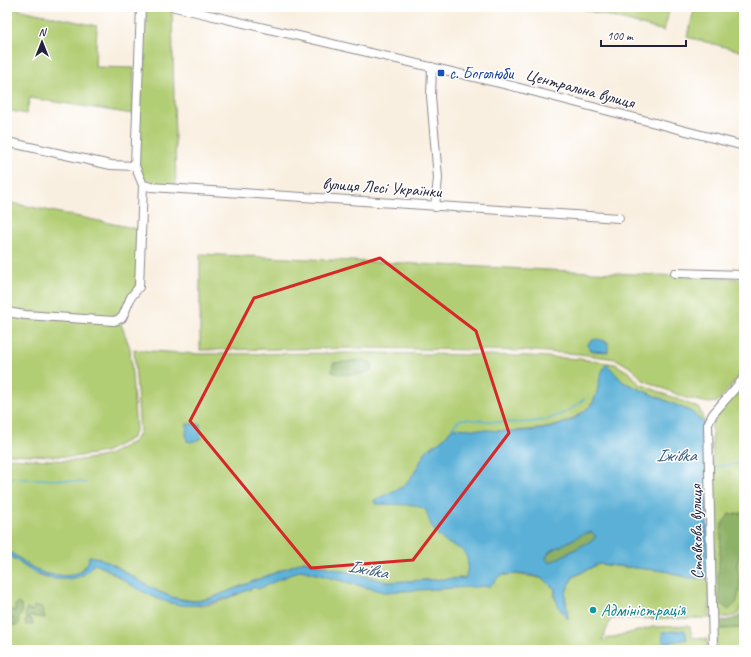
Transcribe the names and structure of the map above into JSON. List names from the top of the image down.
{
  "streets": {
    "street": ["Центральна вулиця", "вулиця Лесі Українки", "Ставкова вулиця"]
  },
  "water": ["Іжівка"],
  "places": {
    "transit": ["с. Боголюби"],
    "other": ["Адміністрація"]
  },
  "scale_bar": "100 m",
  "north": "top"
}
